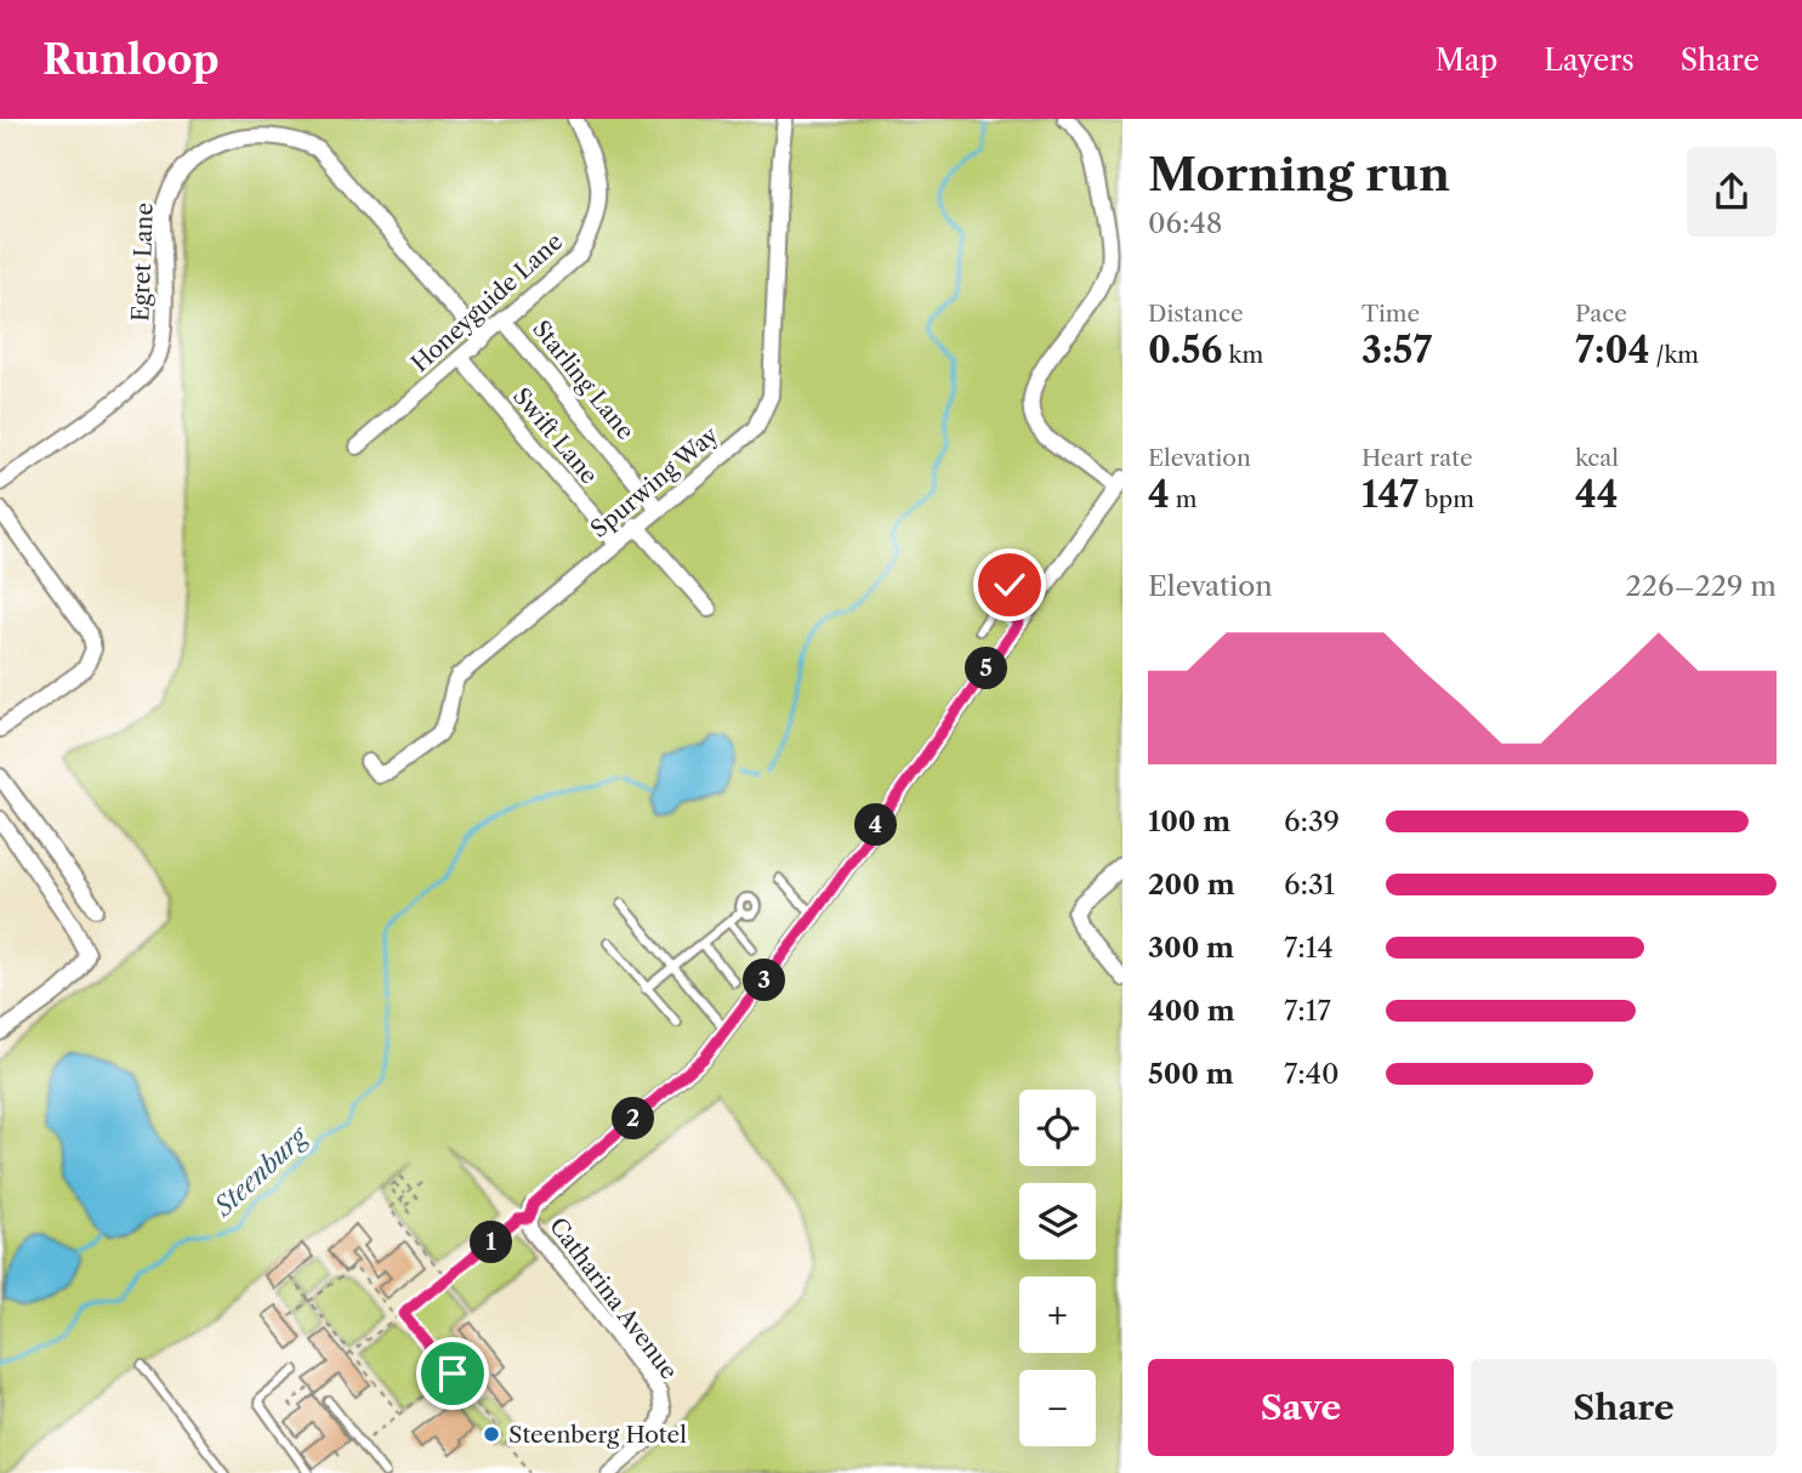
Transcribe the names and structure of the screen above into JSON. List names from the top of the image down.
{
  "streets": {
    "street": [
      "Egret Lane",
      "Honeyguide Lane",
      "Starling Lane",
      "Swift Lane",
      "Spurwing Way",
      "Catharina Avenue"
    ]
  },
  "crossings": [
    ["Egret Lane", "Honeyguide Lane"],
    ["Honeyguide Lane", "Starling Lane"],
    ["Honeyguide Lane", "Swift Lane"],
    ["Starling Lane", "Spurwing Way"],
    ["Swift Lane", "Spurwing Way"]
  ],
  "water": ["Steenburg"],
  "places": ["Steenberg Hotel"],
  "page": {
    "header": "Runloop",
    "nav": ["Map", "Layers", "Share"],
    "heading": ["Morning run", "06:48"],
    "stats": [
      ["Distance", "0.56 km"],
      ["Time", "3:57"],
      ["Pace", "7:04 /km"],
      ["Elevation", "4 m"],
      ["Heart rate", "147 bpm"],
      ["kcal", "44"]
    ],
    "chart": ["Elevation", "226–229 m"],
    "pins": [
      "5",
      "4",
      "3",
      "2",
      "1"
    ],
    "list": [
      {
        "name": "100 m",
        "note": "6:39"
      },
      {
        "name": "200 m",
        "note": "6:31"
      },
      {
        "name": "300 m",
        "note": "7:14"
      },
      {
        "name": "400 m",
        "note": "7:17"
      },
      {
        "name": "500 m",
        "note": "7:40"
      }
    ],
    "map_buttons": ["+", "−"],
    "buttons": ["Save", "Share"]
  }
}
